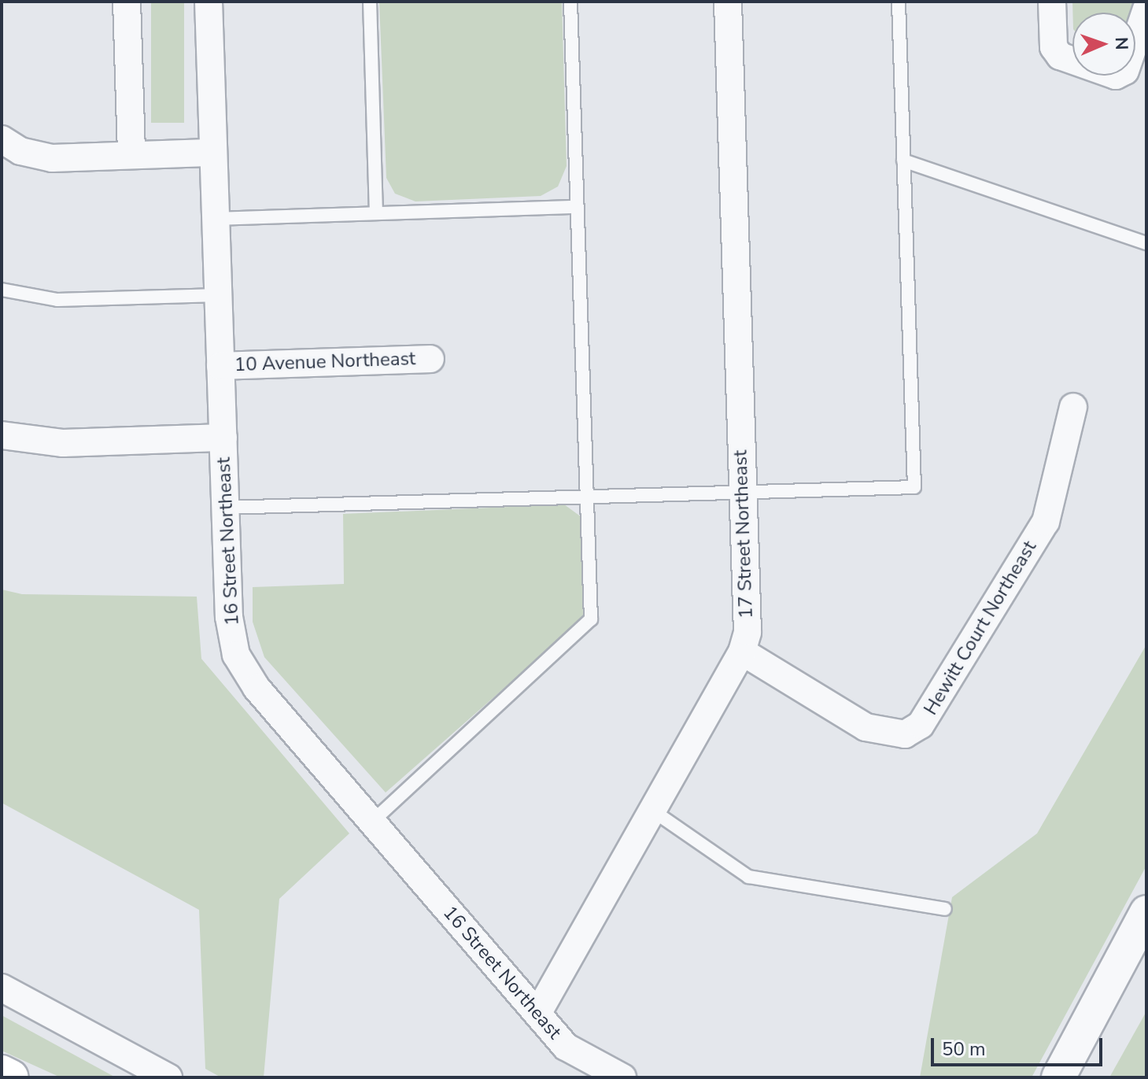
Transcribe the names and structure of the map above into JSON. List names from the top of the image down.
{
  "streets": {
    "street": [
      "10 Avenue Northeast",
      "17 Street Northeast",
      "16 Street Northeast",
      "Hewitt Court Northeast"
    ]
  },
  "crossings": [
    ["10 Avenue Northeast", "16 Street Northeast"],
    ["17 Street Northeast", "16 Street Northeast"],
    ["17 Street Northeast", "Hewitt Court Northeast"]
  ],
  "scale_bar": "50 m",
  "north": "right"
}
